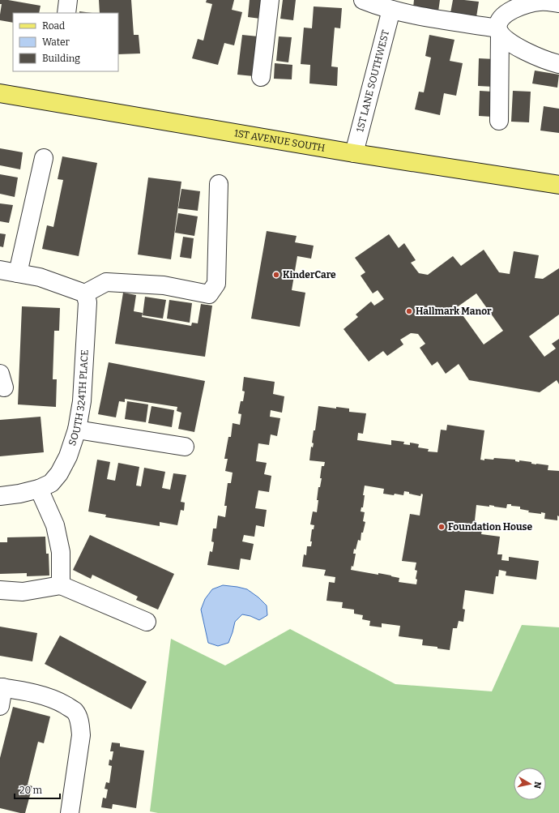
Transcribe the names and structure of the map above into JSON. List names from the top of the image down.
{
  "streets": {
    "main road": ["1ST AVENUE SOUTH"],
    "street": ["1ST LANE SOUTHWEST", "SOUTH 324TH PLACE"]
  },
  "crossings": [
    ["1ST LANE SOUTHWEST", "1ST AVENUE SOUTH"]
  ],
  "places": ["KinderCare", "Hallmark Manor", "Foundation House"],
  "legend": ["Road", "Water", "Building"],
  "scale_bar": "20 m",
  "north": "right"
}
